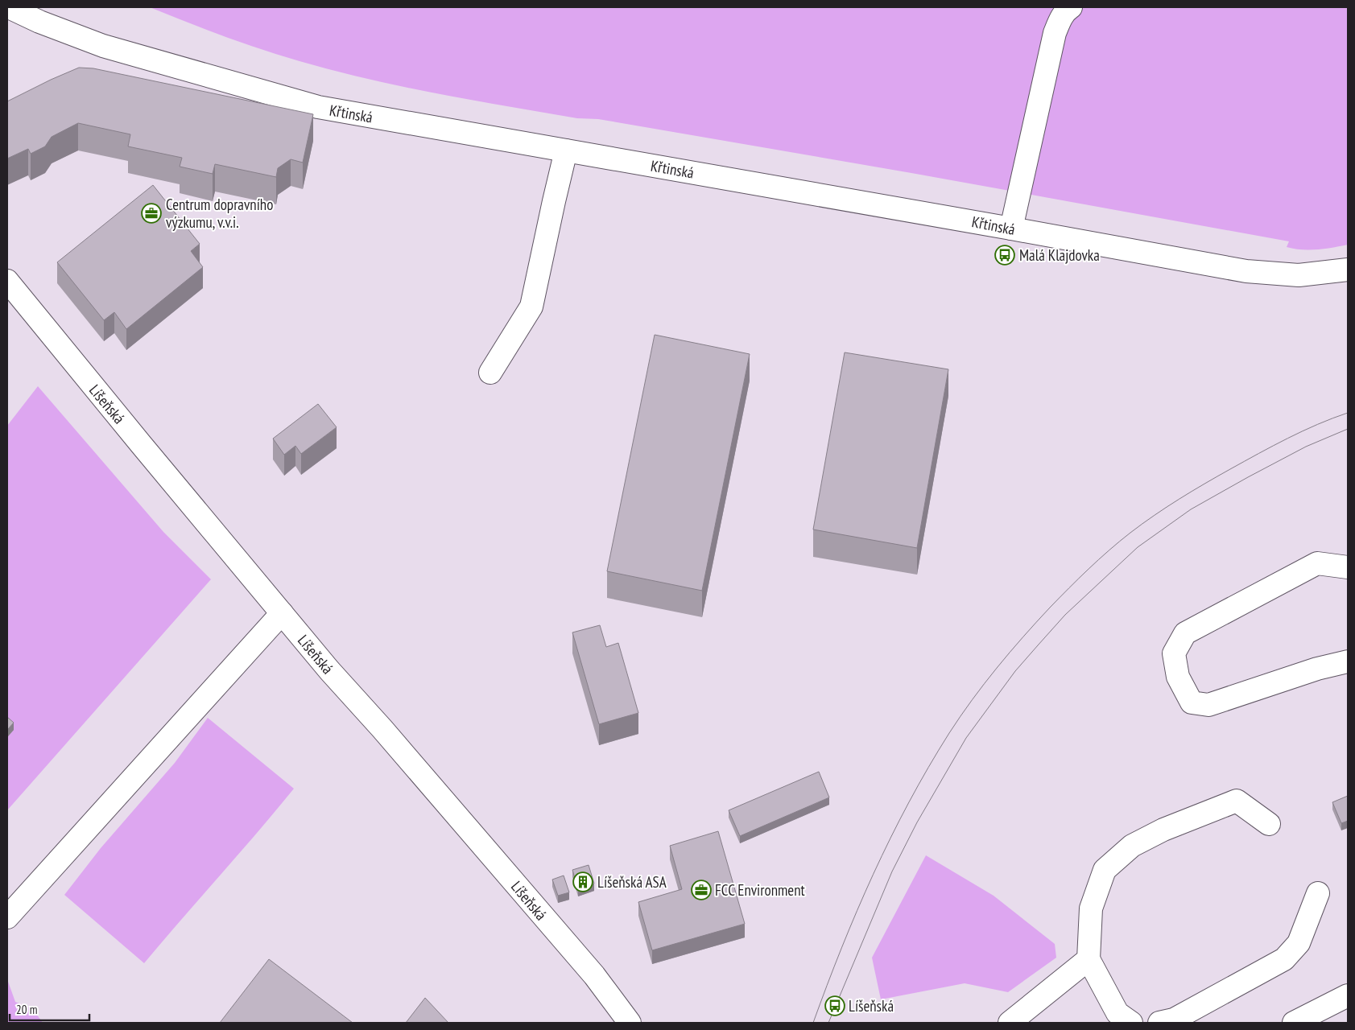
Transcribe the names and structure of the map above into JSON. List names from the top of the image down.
{
  "streets": {
    "street": ["Křtinská", "Líšeňská"]
  },
  "places": {
    "office": ["Centrum dopravního výzkumu, v.v.i.", "FCC Environment"],
    "bus stop": ["Malá Klajdovka", "Líšeňská"],
    "building": ["Líšeňská ASA"]
  },
  "scale_bar": "20 m"
}
